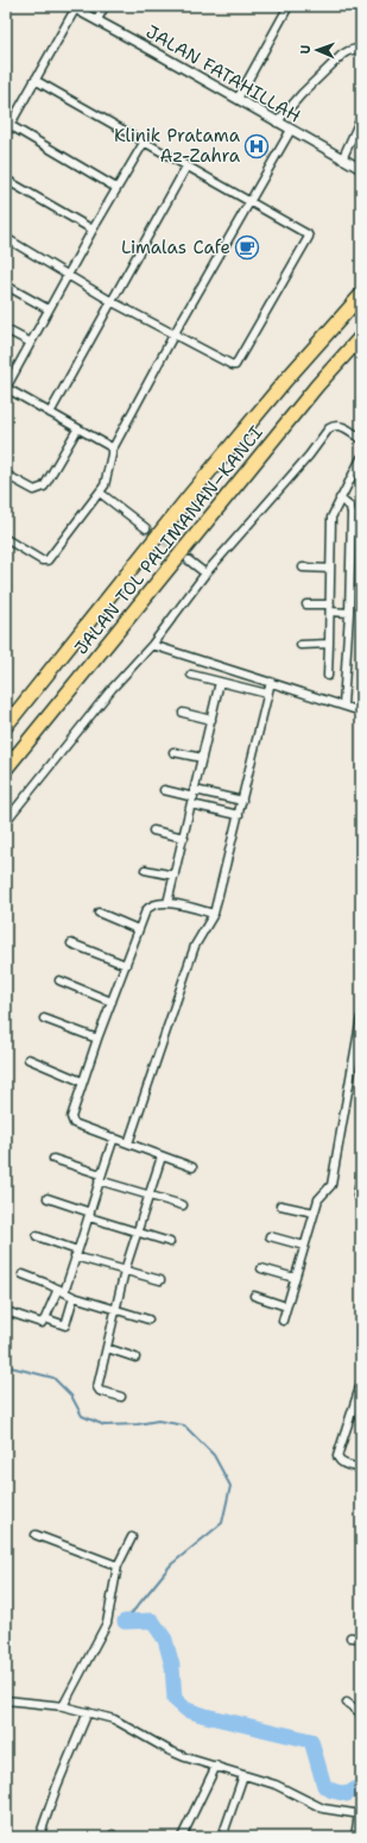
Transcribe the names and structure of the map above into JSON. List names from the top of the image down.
{
  "streets": {
    "highway": ["JALAN TOL PALIMANAN–KANCI"],
    "street": ["JALAN FATAHILLAH"]
  },
  "places": {
    "hospital": ["Klinik Pratama Az-Zahra"],
    "cafe": ["Limalas Cafe"]
  },
  "north": "left"
}
